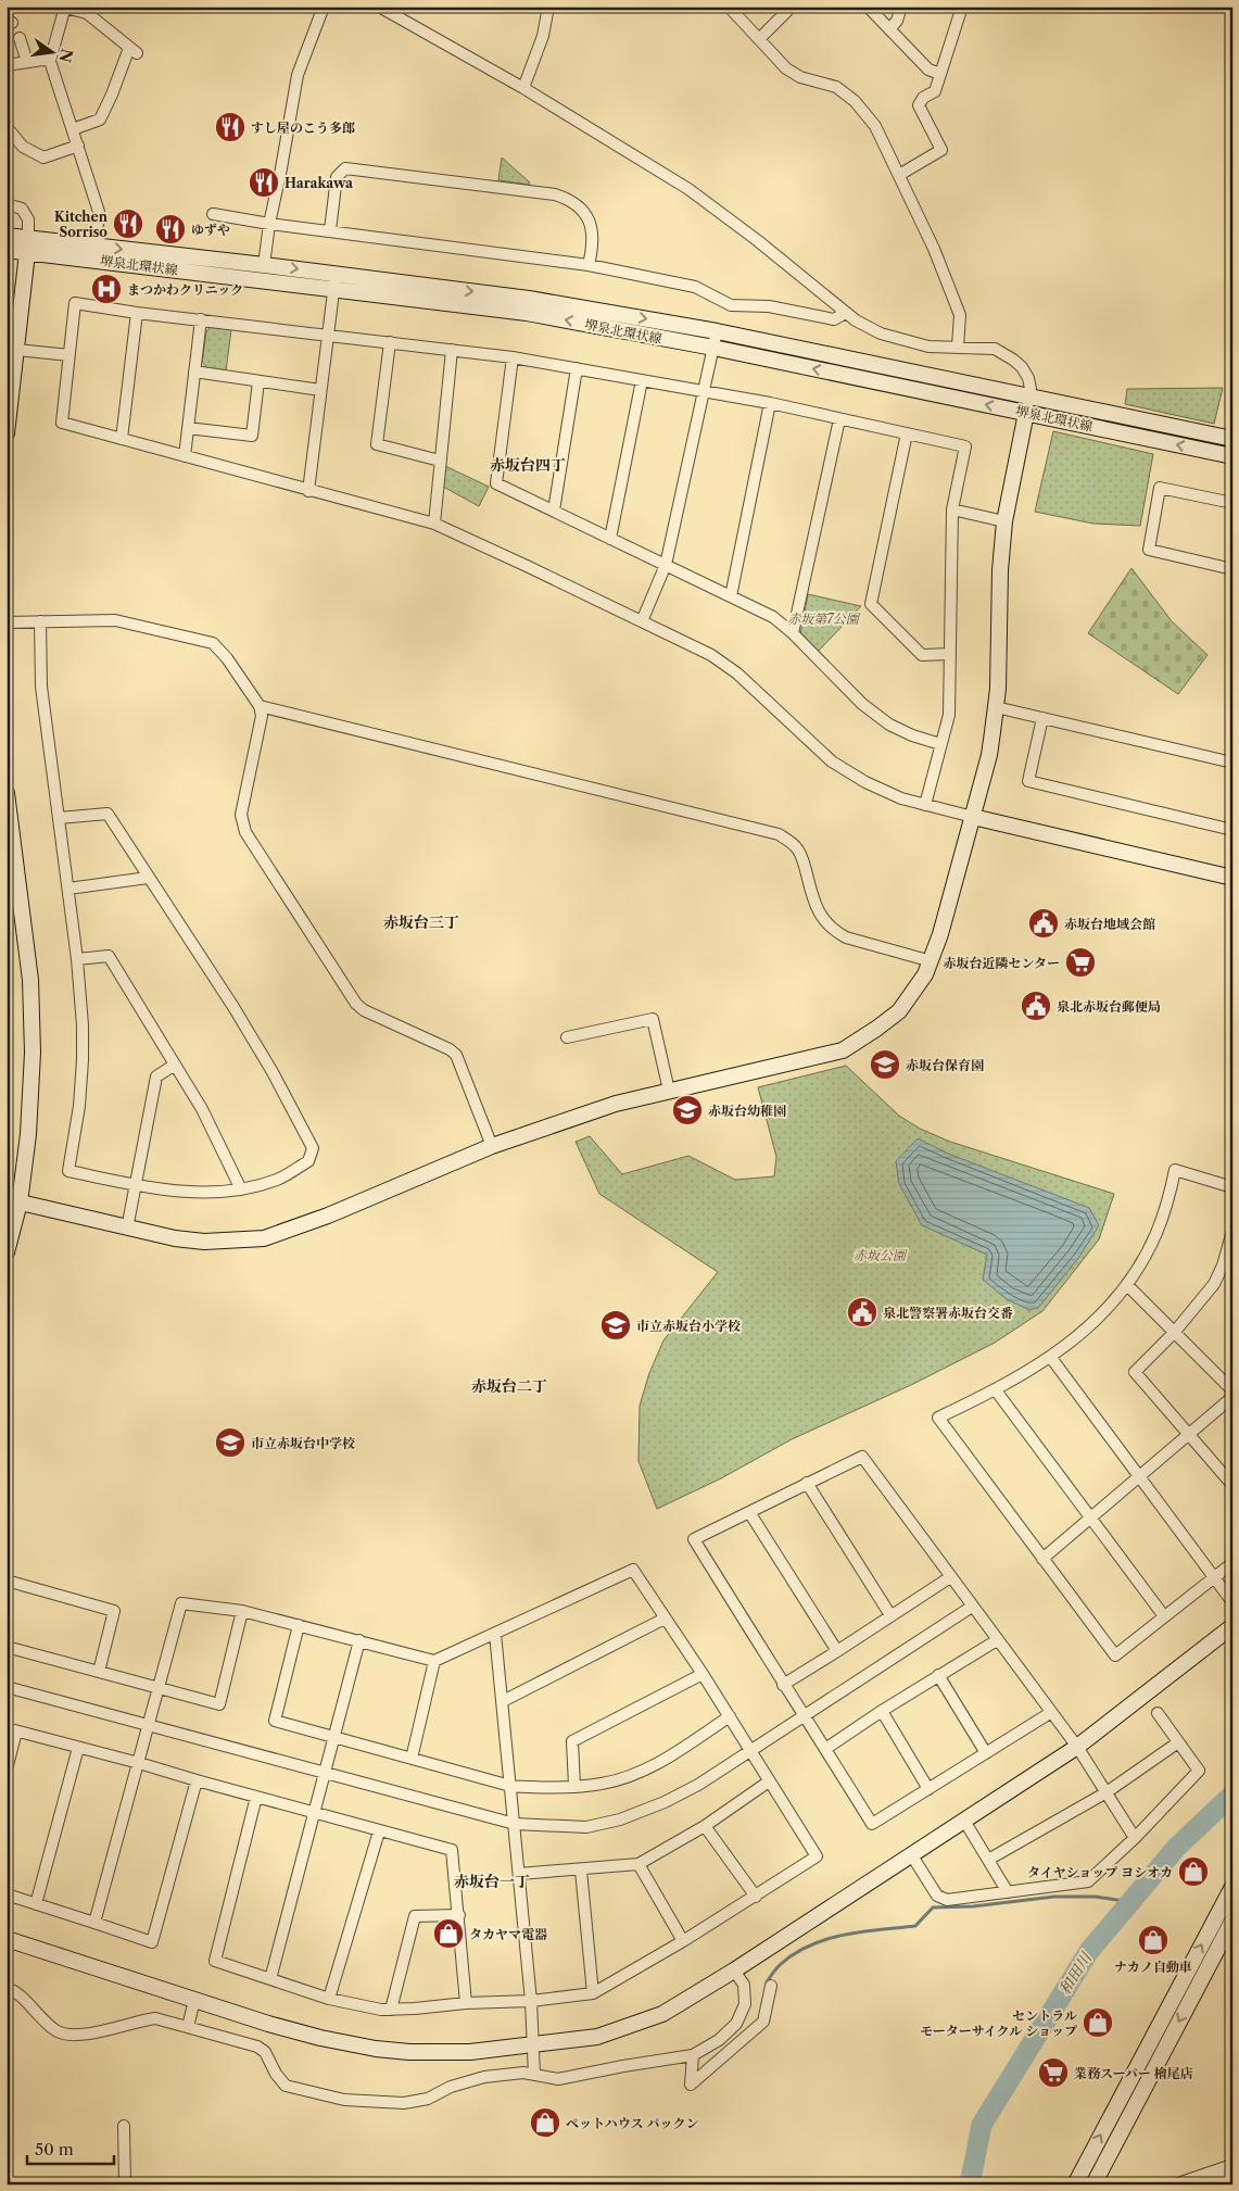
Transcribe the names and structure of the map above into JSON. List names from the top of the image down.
{
  "streets": {
    "street": ["堺泉北環状線"]
  },
  "districts": [
    "赤坂台四丁",
    "赤坂台三丁",
    "赤坂台二丁",
    "赤坂台一丁"
  ],
  "water": ["和田川"],
  "parks": ["赤坂第7公園", "赤坂公園"],
  "places": {
    "restaurant": [
      "すし屋のこう多郎",
      "Harakawa",
      "Kitchen Sorriso",
      "ゆずや"
    ],
    "hospital": ["まつかわクリニック"],
    "public building": ["赤坂台地域会館", "泉北赤坂台郵便局", "泉北警察署赤坂台交番"],
    "supermarket": ["赤坂台近隣センター", "業務スーパー 檜尾店"],
    "school or university": [
      "赤坂台保育園",
      "赤坂台幼稚園",
      "市立赤坂台小学校",
      "市立赤坂台中学校"
    ],
    "shop": [
      "タイヤショップ ヨシオカ",
      "タカヤマ電器",
      "ナカノ自動車",
      "セントラル モーターサイクル ショップ",
      "ペットハウス パックン"
    ]
  },
  "scale_bar": "50 m",
  "north": "right"
}
